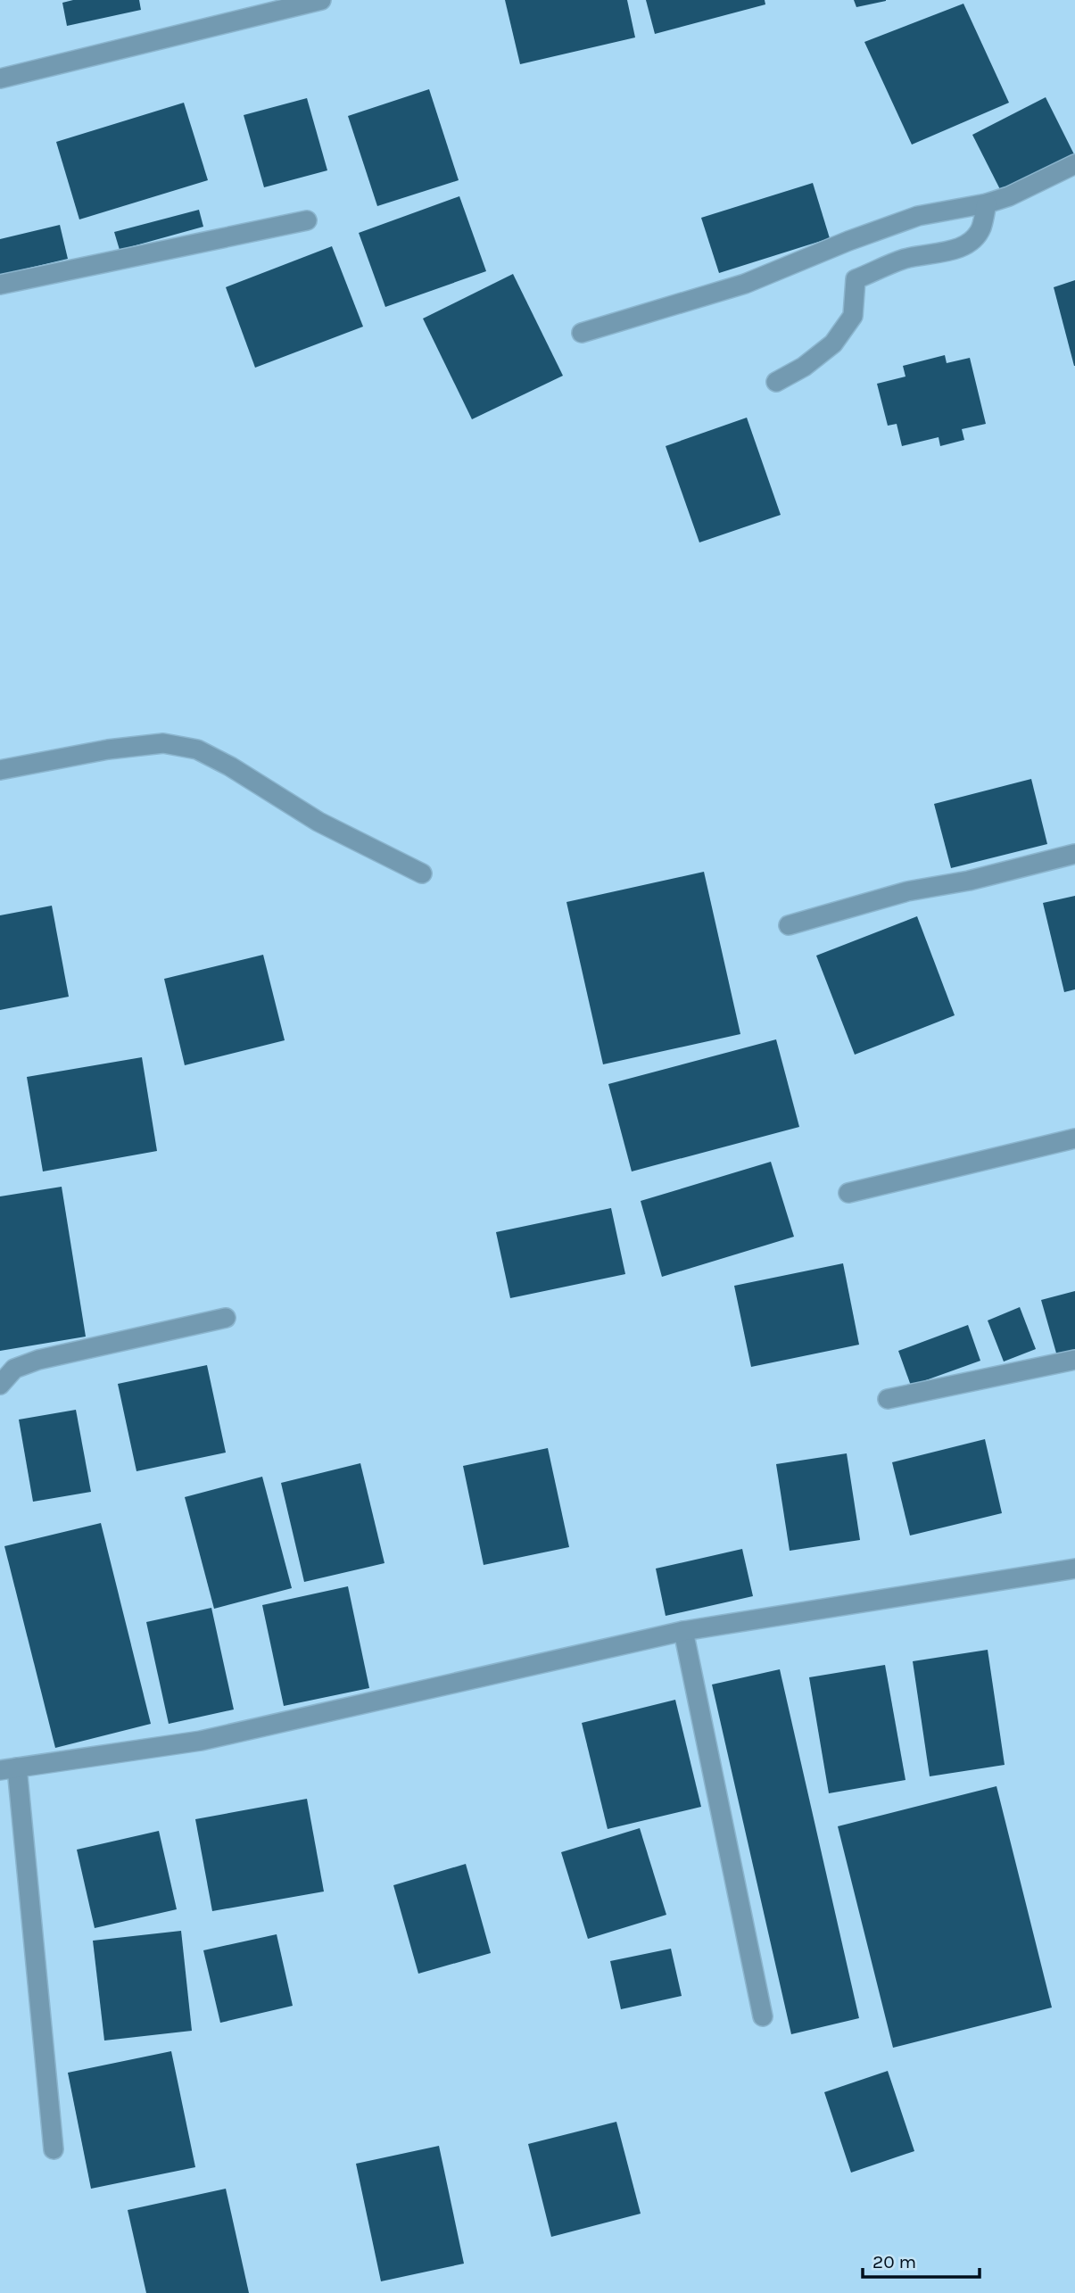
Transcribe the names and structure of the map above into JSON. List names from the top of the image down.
{
  "scale_bar": "20 m"
}
